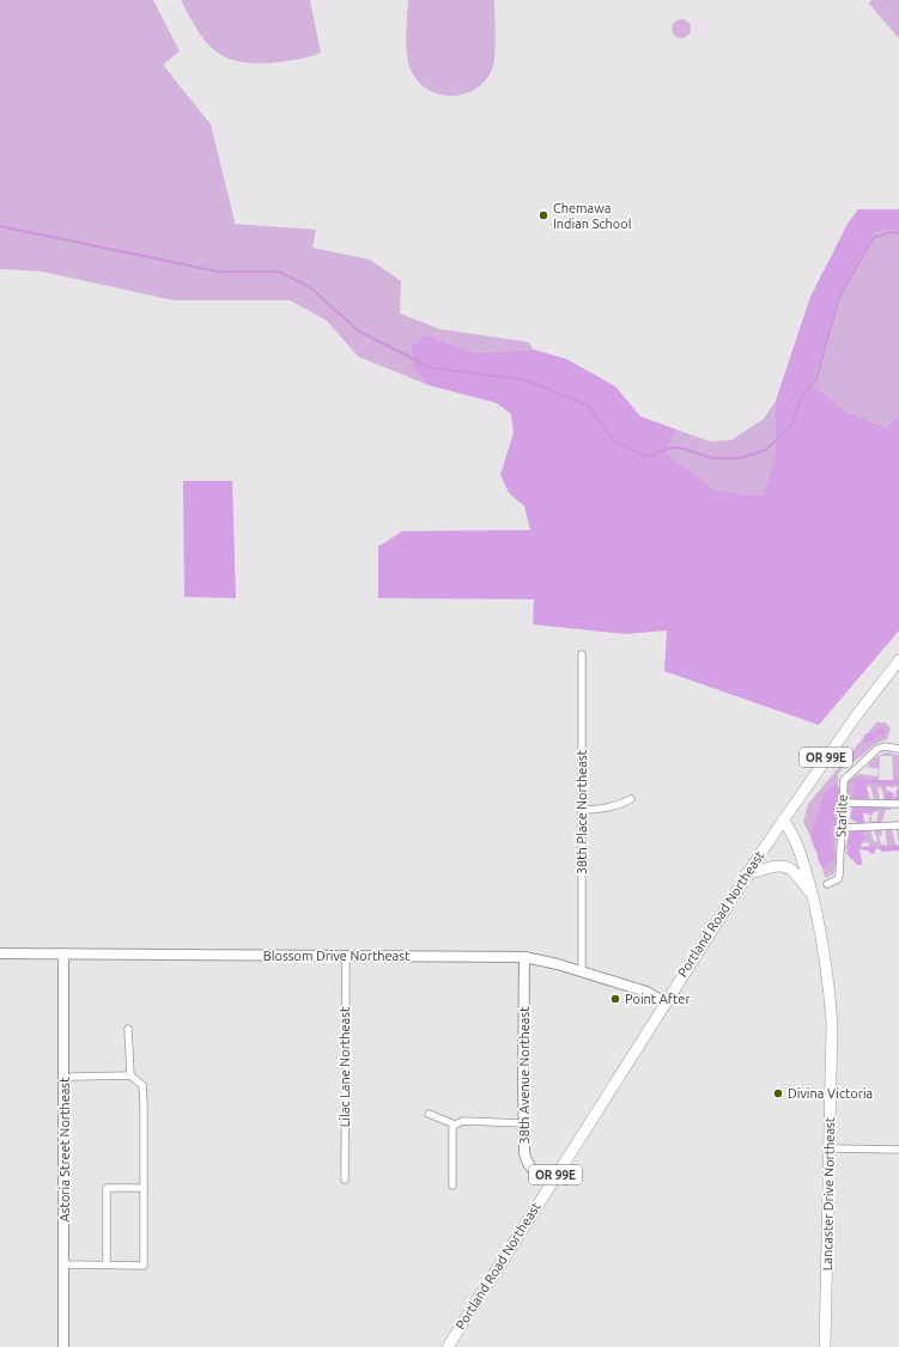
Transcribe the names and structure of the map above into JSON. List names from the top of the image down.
{
  "streets": {
    "main road": ["OR 99E", "Portland Road Northeast", "Lancaster Drive Northeast"],
    "street": [
      "38th Place Northeast",
      "Starlite",
      "Blossom Drive Northeast",
      "Lilac Lane Northeast",
      "38th Avenue Northeast",
      "Astoria Street Northeast"
    ]
  },
  "crossings": [
    ["38th Place Northeast", "Blossom Drive Northeast"],
    ["Portland Road Northeast", "Blossom Drive Northeast"],
    ["Portland Road Northeast", "38th Avenue Northeast"],
    ["Portland Road Northeast", "Lancaster Drive Northeast"],
    ["Blossom Drive Northeast", "Lilac Lane Northeast"],
    ["Blossom Drive Northeast", "38th Avenue Northeast"],
    ["Blossom Drive Northeast", "Astoria Street Northeast"]
  ],
  "places": ["Chemawa Indian School", "Point After", "Divina Victoria"]
}
